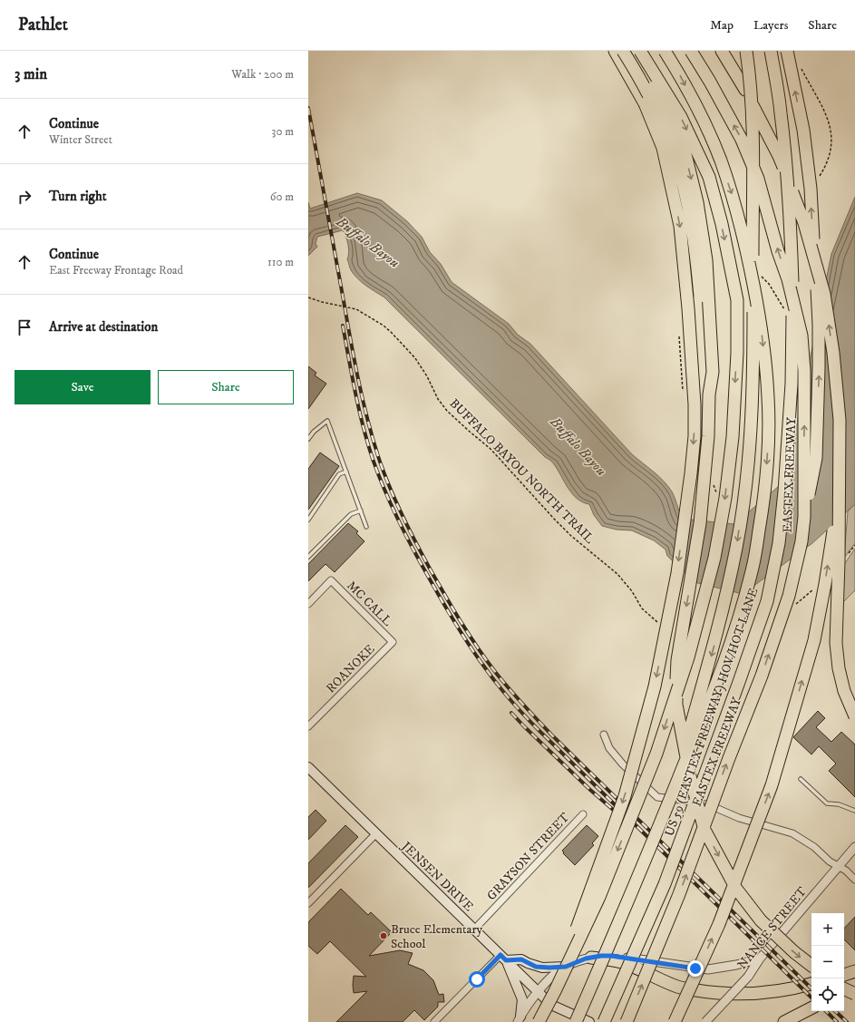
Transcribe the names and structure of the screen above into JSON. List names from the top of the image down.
{
  "streets": {
    "highway": ["EASTEX FREEWAY", "US 59 (EASTEX FREEWAY) HOV/HOT LANE"],
    "main road": ["JENSEN DRIVE"],
    "street": [
      "MC CALL",
      "ROANOKE",
      "GRAYSON STREET",
      "NANCE STREET"
    ],
    "path": ["BUFFALO BAYOU NORTH TRAIL"]
  },
  "crossings": [
    ["MC CALL", "ROANOKE"],
    ["GRAYSON STREET", "JENSEN DRIVE"]
  ],
  "water": ["Buffalo Bayou"],
  "places": ["Bruce Elementary School"],
  "page": {
    "header": "Pathlet",
    "nav": ["Map", "Layers", "Share"],
    "heading": ["3 min", "Walk · 200 m"],
    "list": [
      ["Continue", "Winter Street", "30 m"],
      ["Turn right", "60 m"],
      ["Continue", "East Freeway Frontage Road", "110 m"],
      "Arrive at destination"
    ],
    "buttons": ["Save", "Share"],
    "map_buttons": ["+", "−"]
  }
}
